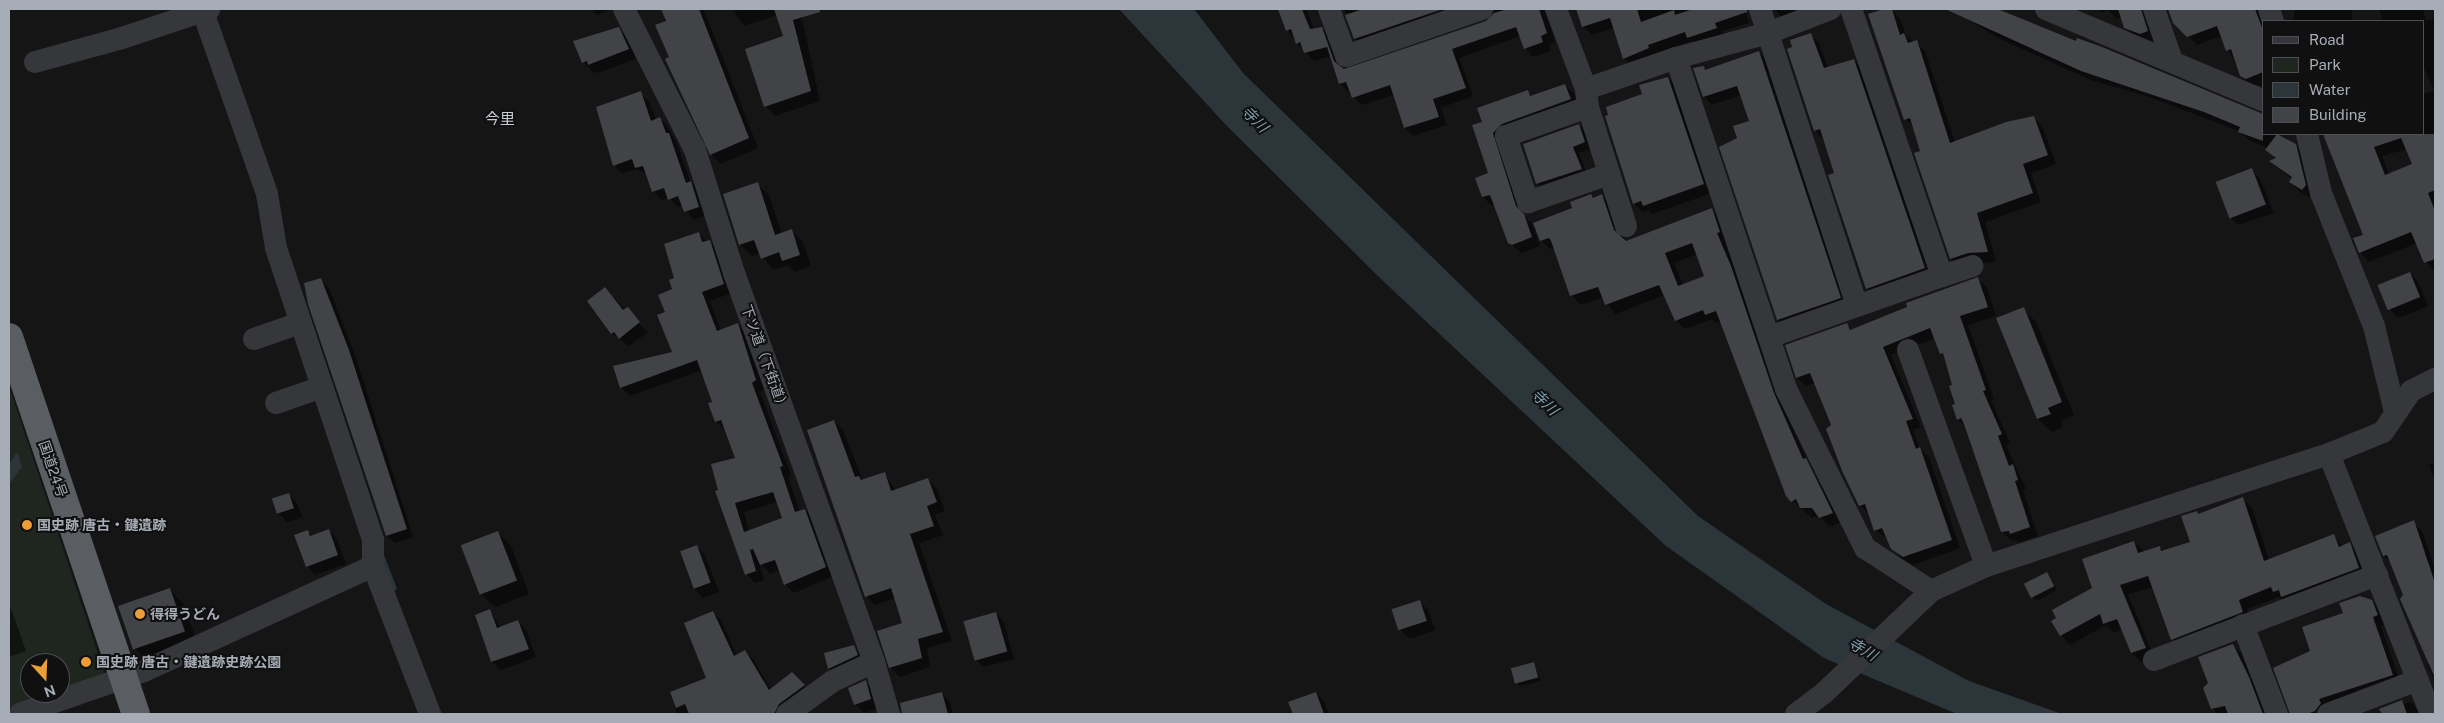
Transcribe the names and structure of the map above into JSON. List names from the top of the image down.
{
  "streets": {
    "highway": ["国道24号"],
    "street": ["下ツ道（下街道）"]
  },
  "districts": ["今里"],
  "water": ["寺川"],
  "places": ["国史跡 唐古・鍵遺跡", "得得うどん", "国史跡 唐古・鍵遺跡史跡公園"],
  "legend": [
    "Road",
    "Park",
    "Water",
    "Building"
  ],
  "north": "bottom"
}
